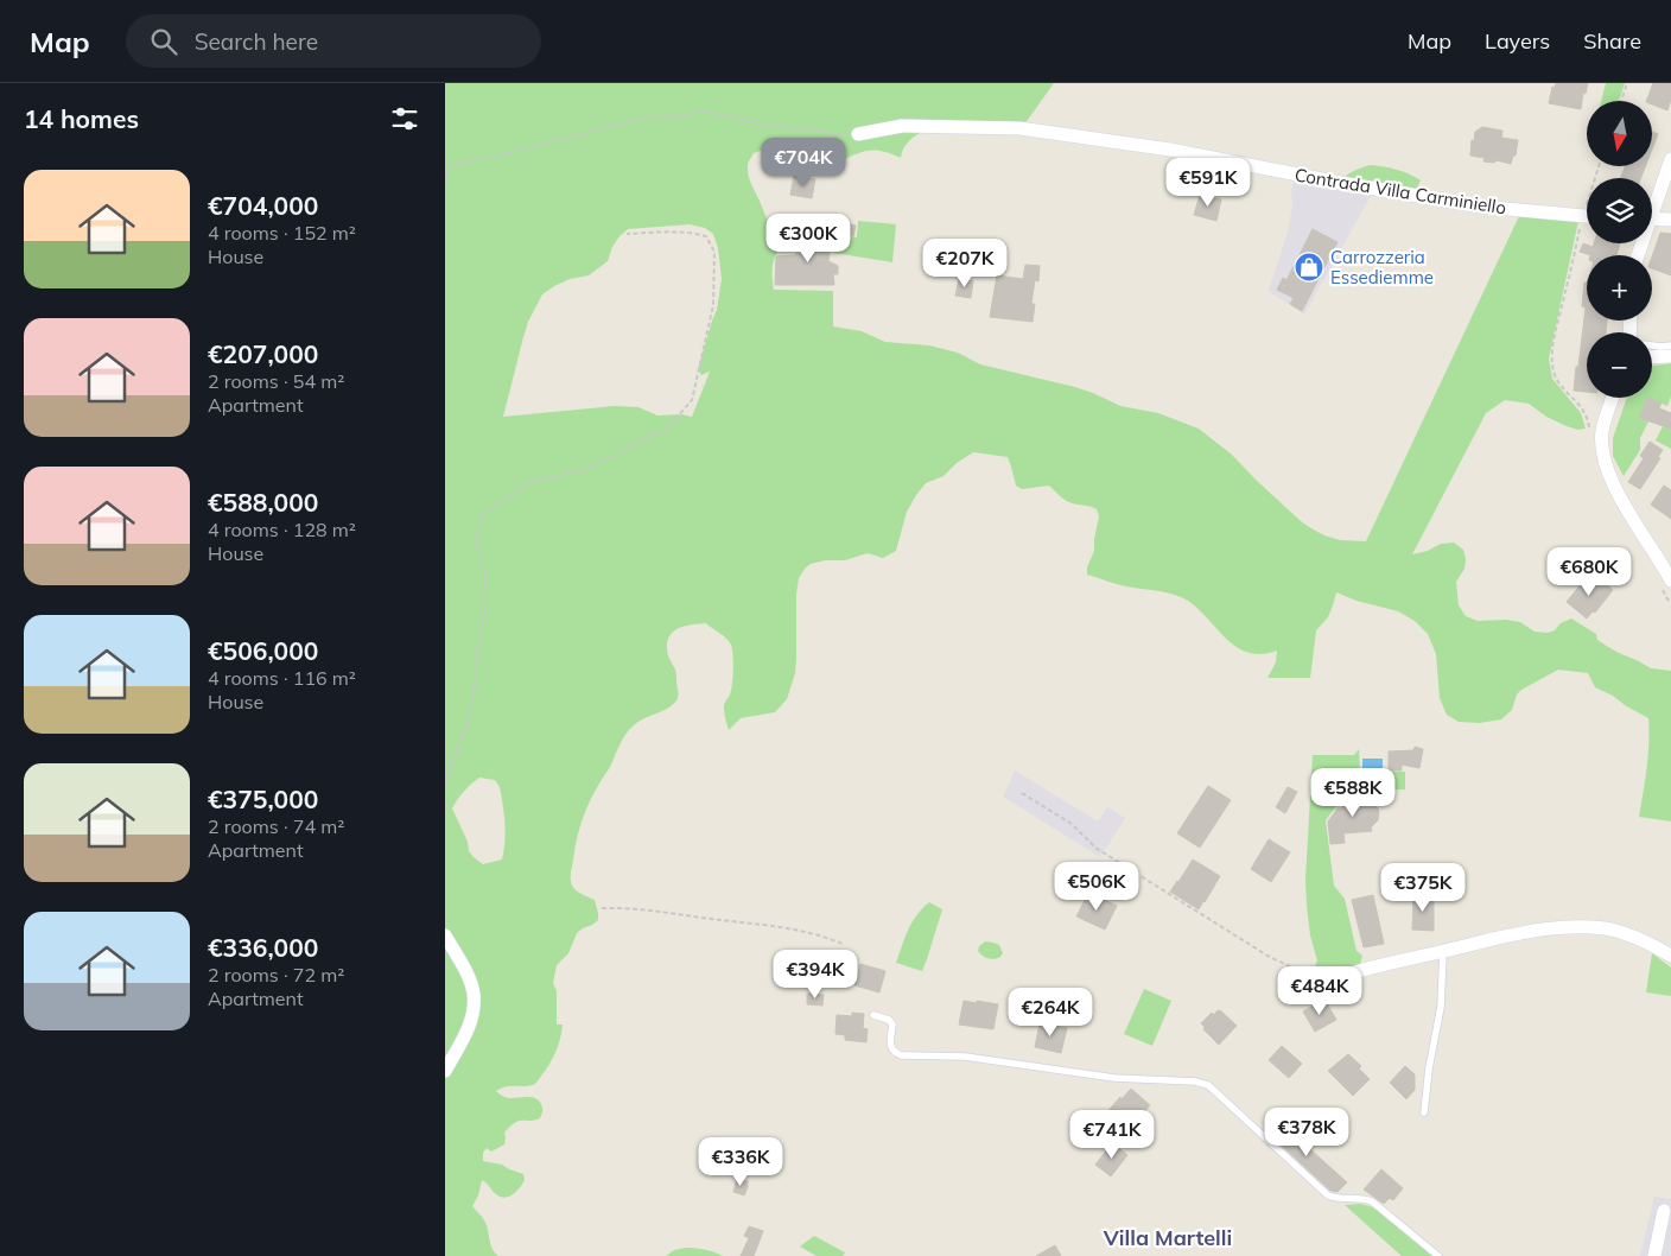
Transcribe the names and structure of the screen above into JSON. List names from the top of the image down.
{
  "streets": {
    "street": ["Contrada Villa Carminiello"]
  },
  "districts": ["Villa Martelli"],
  "places": {
    "shop": ["Carrozzeria Essediemme"]
  },
  "north": "bottom",
  "page": {
    "header": "Map",
    "search": "Search here",
    "nav": ["Map", "Layers", "Share"],
    "heading": "14 homes",
    "map_buttons": ["+", "−"],
    "price": [
      "€704K",
      "€591K",
      "€300K",
      "€207K",
      "€680K",
      "€588K",
      "€506K",
      "€375K",
      "€394K",
      "€484K",
      "€264K",
      "€378K",
      "€741K",
      "€336K"
    ],
    "list": [
      {
        "name": "€704,000",
        "note": "4 rooms · 152 m² · House"
      },
      {
        "name": "€207,000",
        "note": "2 rooms · 54 m² · Apartment"
      },
      {
        "name": "€588,000",
        "note": "4 rooms · 128 m² · House"
      },
      {
        "name": "€506,000",
        "note": "4 rooms · 116 m² · House"
      },
      {
        "name": "€375,000",
        "note": "2 rooms · 74 m² · Apartment"
      },
      {
        "name": "€336,000",
        "note": "2 rooms · 72 m² · Apartment"
      }
    ]
  }
}
